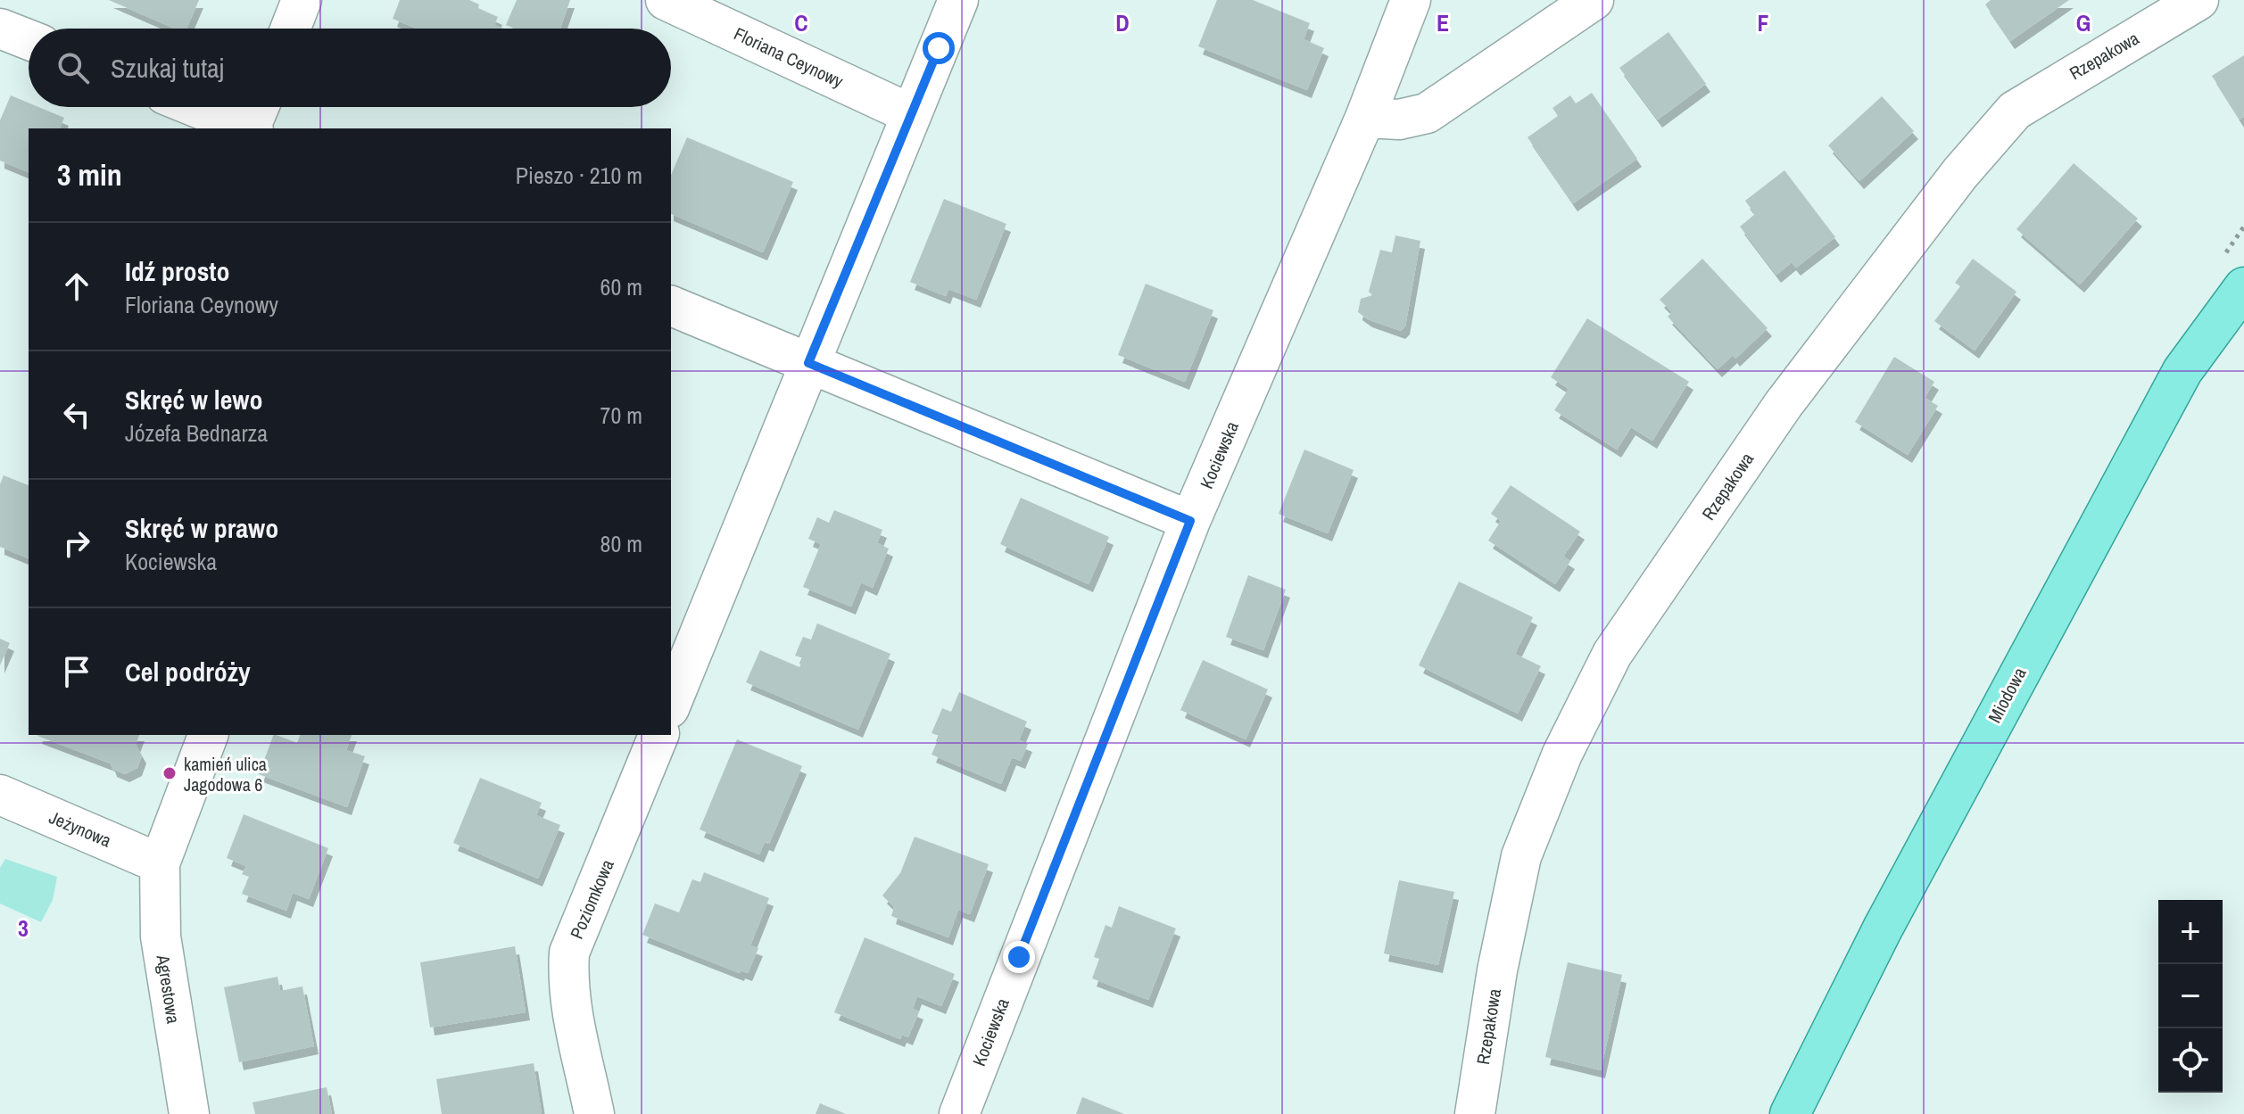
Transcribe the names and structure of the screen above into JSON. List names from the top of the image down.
{
  "streets": {
    "main road": ["Miodowa"],
    "street": [
      "Rzepakowa",
      "Floriana Ceynowy",
      "Kociewska",
      "Jeżynowa",
      "Poziomkowa",
      "Agrestowa"
    ]
  },
  "crossings": [
    ["Jeżynowa", "Agrestowa"]
  ],
  "places": ["kamień ulica Jagodowa 6"],
  "page": {
    "search": "Szukaj tutaj",
    "heading": ["3 min", "Pieszo · 210 m"],
    "list": [
      ["Idź prosto", "Floriana Ceynowy", "60 m"],
      ["Skręć w lewo", "Józefa Bednarza", "70 m"],
      ["Skręć w prawo", "Kociewska", "80 m"],
      "Cel podróży"
    ],
    "map_buttons": ["+", "−"]
  },
  "grid": {
    "columns": [
      "C",
      "D",
      "E",
      "F",
      "G"
    ],
    "rows": ["3"]
  }
}
